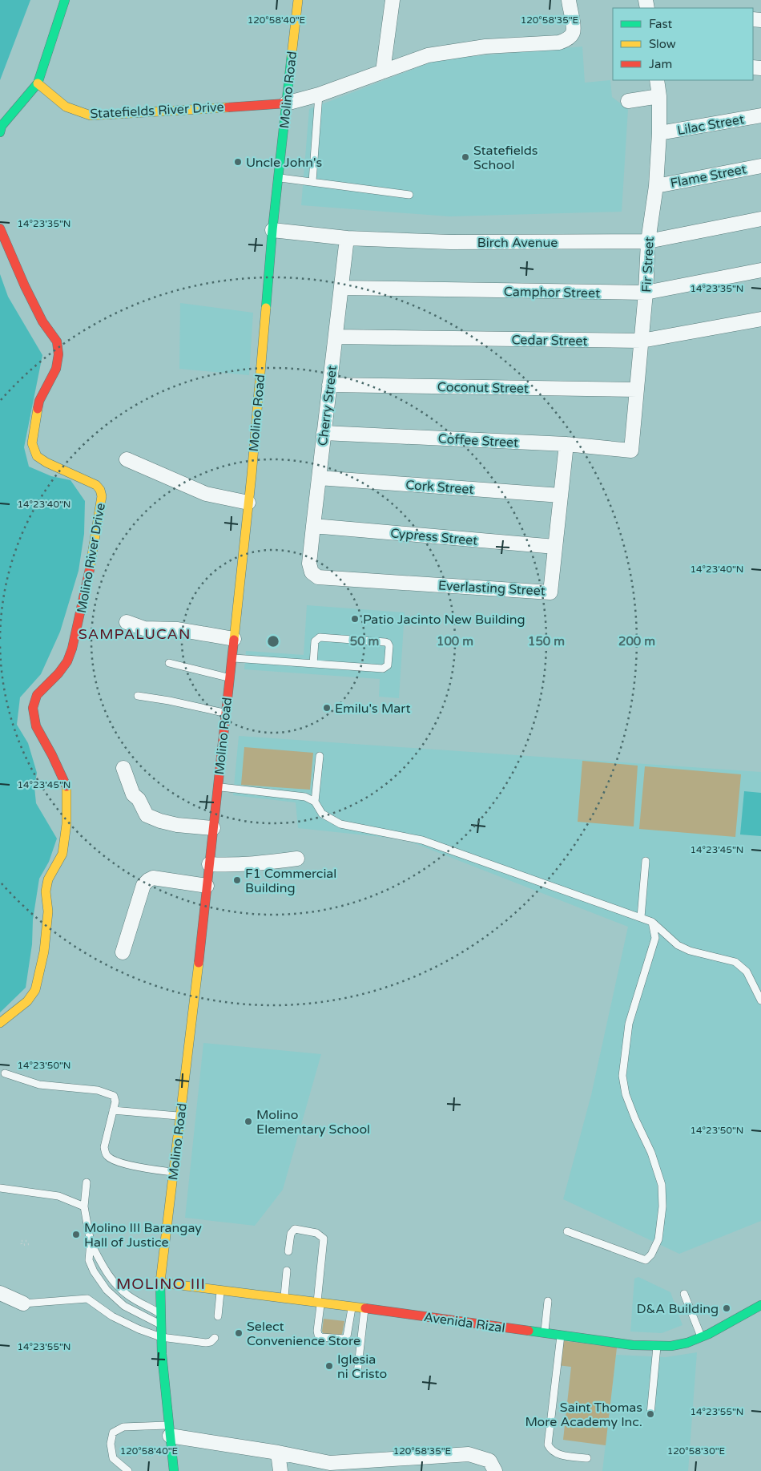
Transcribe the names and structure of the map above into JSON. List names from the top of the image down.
{
  "streets": {
    "main road": [
      "Molino Road",
      "Statefields River Drive",
      "Molino River Drive",
      "Avenida Rizal"
    ],
    "street": [
      "Lilac Street",
      "Flame Street",
      "Birch Avenue",
      "Fir Street",
      "Camphor Street",
      "Cedar Street",
      "Coconut Street",
      "Cherry Street",
      "Coffee Street",
      "Cork Street",
      "Cypress Street",
      "Everlasting Street"
    ]
  },
  "crossings": [
    ["Molino Road", "Statefields River Drive"],
    ["Molino Road", "Birch Avenue"],
    ["Molino Road", "Avenida Rizal"],
    ["Lilac Street", "Fir Street"],
    ["Flame Street", "Fir Street"],
    ["Birch Avenue", "Fir Street"],
    ["Birch Avenue", "Cherry Street"],
    ["Fir Street", "Camphor Street"],
    ["Fir Street", "Cedar Street"],
    ["Fir Street", "Coconut Street"],
    ["Fir Street", "Coffee Street"],
    ["Camphor Street", "Cherry Street"],
    ["Cedar Street", "Cherry Street"],
    ["Coconut Street", "Cherry Street"],
    ["Cherry Street", "Coffee Street"],
    ["Cherry Street", "Cork Street"],
    ["Cherry Street", "Cypress Street"],
    ["Cherry Street", "Everlasting Street"],
    ["Coffee Street", "Everlasting Street"],
    ["Cork Street", "Everlasting Street"],
    ["Cypress Street", "Everlasting Street"]
  ],
  "districts": ["SAMPALUCAN", "MOLINO III"],
  "places": [
    "Statefields School",
    "Uncle John's",
    "Patio Jacinto New Building",
    "Emilu's Mart",
    "F1 Commercial Building",
    "Molino Elementary School",
    "Molino III Barangay Hall of Justice",
    "D&A Building",
    "Select Convenience Store",
    "Iglesia ni Cristo",
    "Saint Thomas More Academy Inc."
  ],
  "legend": ["Fast", "Slow", "Jam"],
  "coordinates": [
    "120°58'40\"E",
    "120°58'35\"E",
    "14°23'35\"N",
    "14°23'40\"N",
    "14°23'45\"N",
    "14°23'50\"N",
    "14°23'55\"N",
    "120°58'30\"E"
  ],
  "rings": [
    "50 m",
    "100 m",
    "150 m",
    "200 m"
  ]
}
